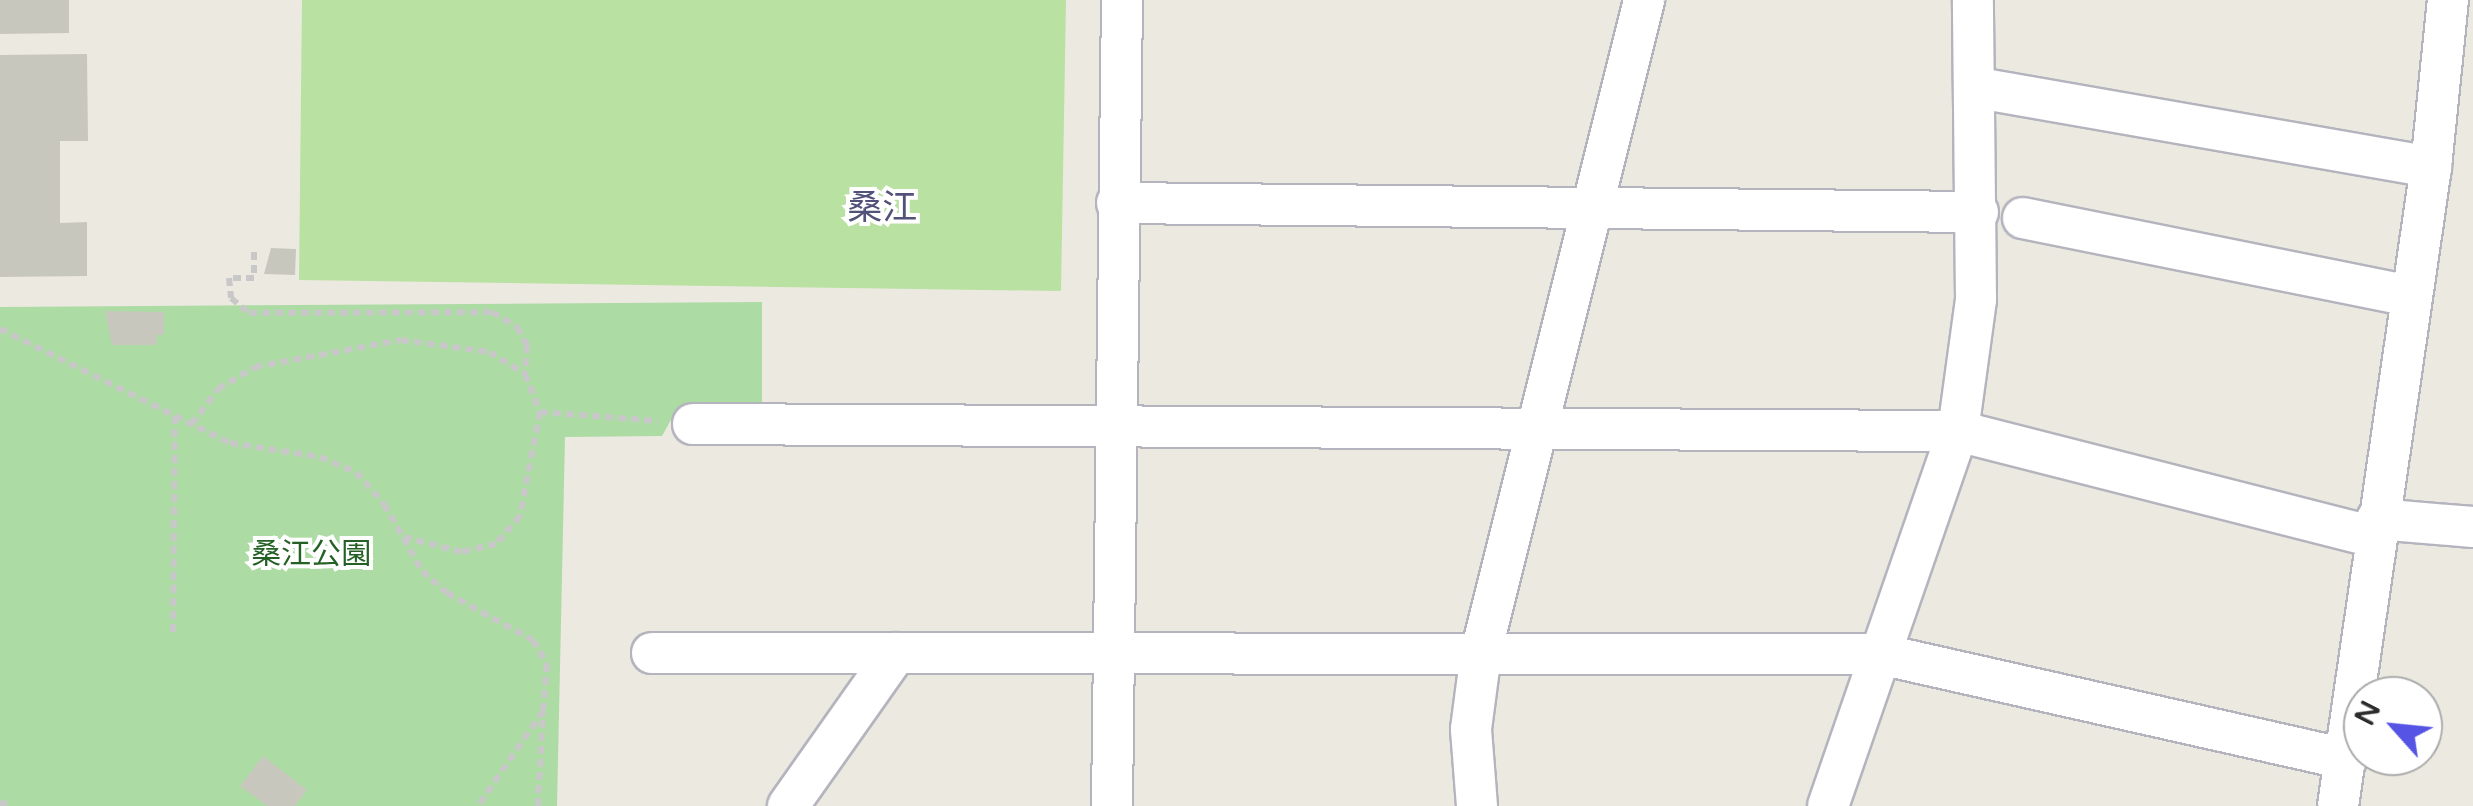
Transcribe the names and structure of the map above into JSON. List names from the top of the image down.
{
  "districts": ["桑江"],
  "parks": ["桑江公園"],
  "north": "top left"
}
